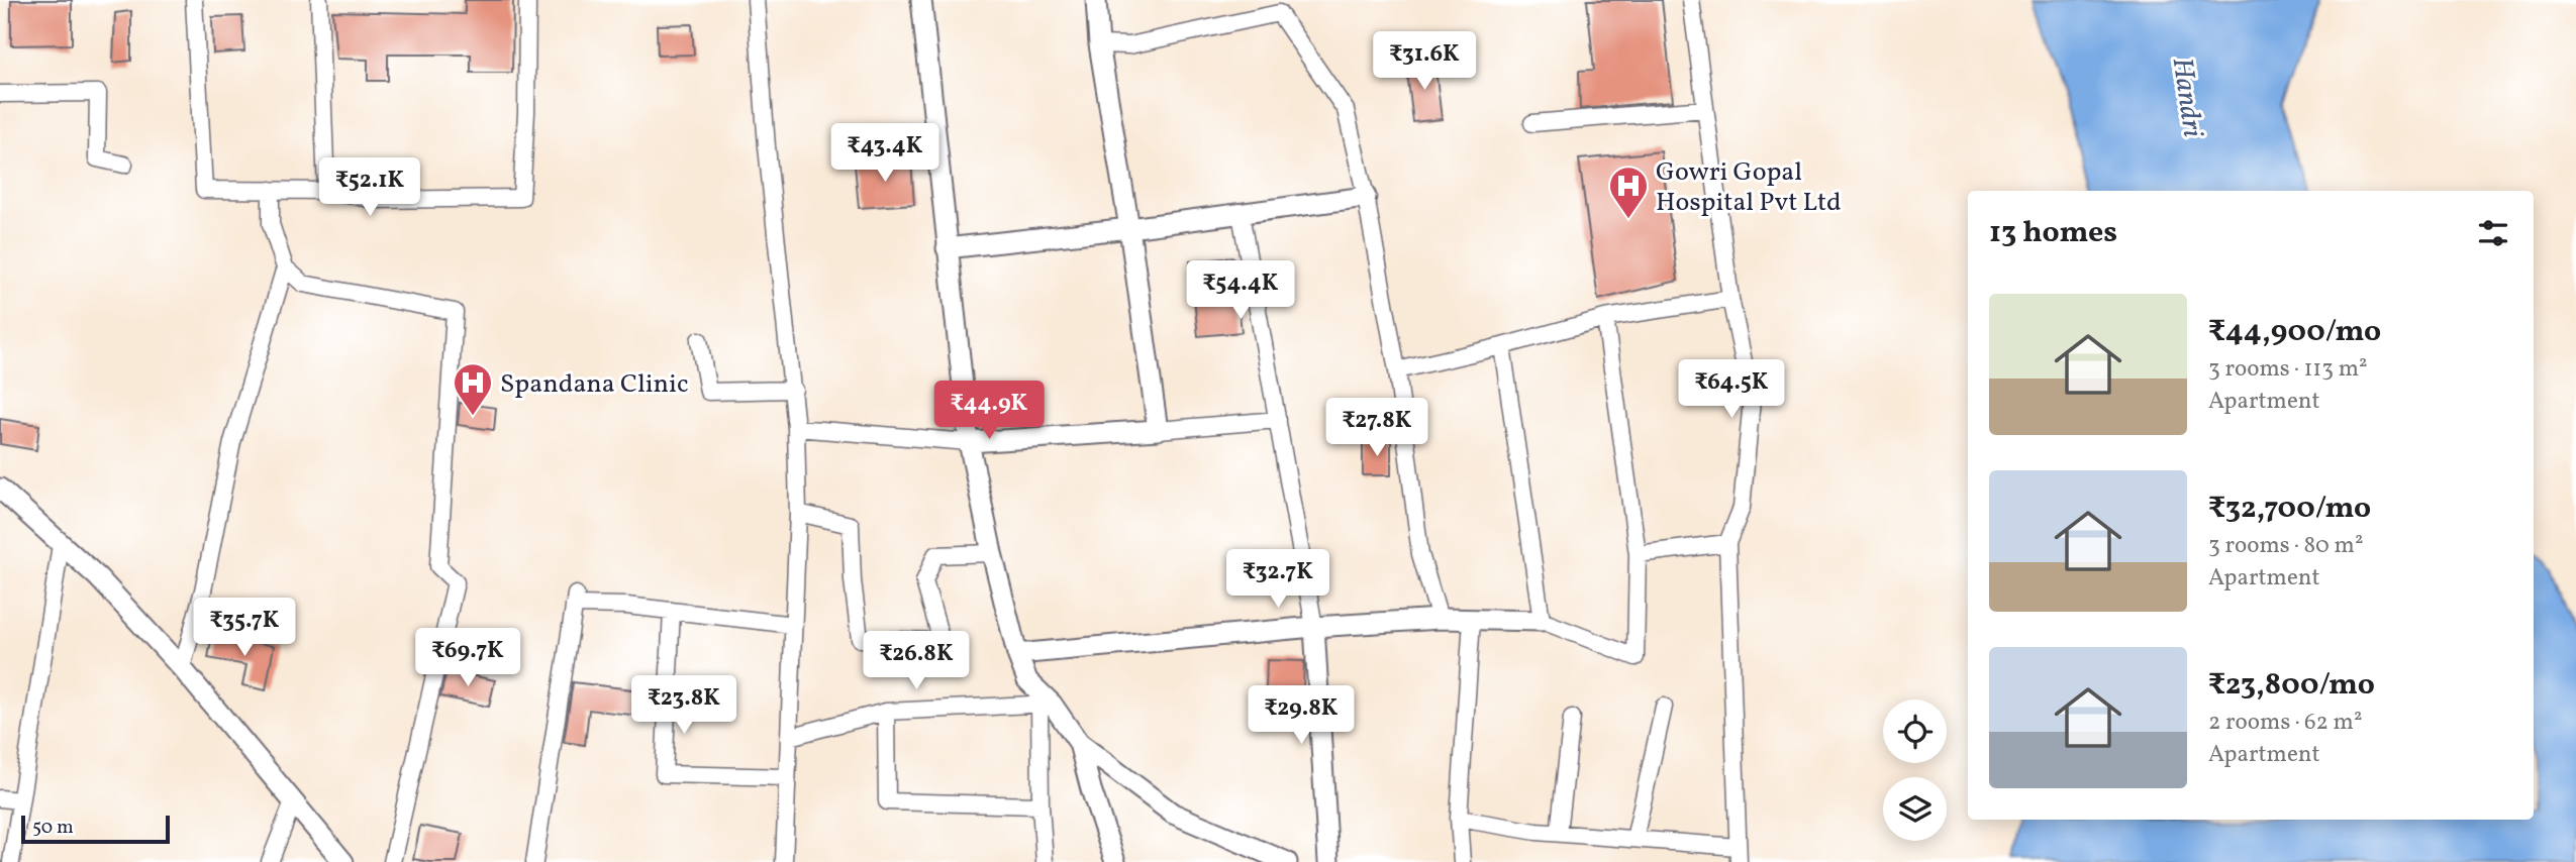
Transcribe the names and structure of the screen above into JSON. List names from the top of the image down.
{
  "water": ["Handri"],
  "places": {
    "hospital": ["Gowri Gopal Hospital Pvt Ltd", "Spandana Clinic"]
  },
  "scale_bar": "50 m",
  "page": {
    "price": [
      "₹31.6K",
      "₹43.4K",
      "₹52.1K",
      "₹54.4K",
      "₹64.5K",
      "₹44.9K",
      "₹27.8K",
      "₹32.7K",
      "₹35.7K",
      "₹69.7K",
      "₹26.8K",
      "₹23.8K",
      "₹29.8K"
    ],
    "heading": "13 homes",
    "list": [
      {
        "name": "₹44,900/mo",
        "note": "3 rooms · 113 m² · Apartment"
      },
      {
        "name": "₹32,700/mo",
        "note": "3 rooms · 80 m² · Apartment"
      },
      {
        "name": "₹23,800/mo",
        "note": "2 rooms · 62 m² · Apartment"
      }
    ],
    "scale": "50 m"
  }
}
